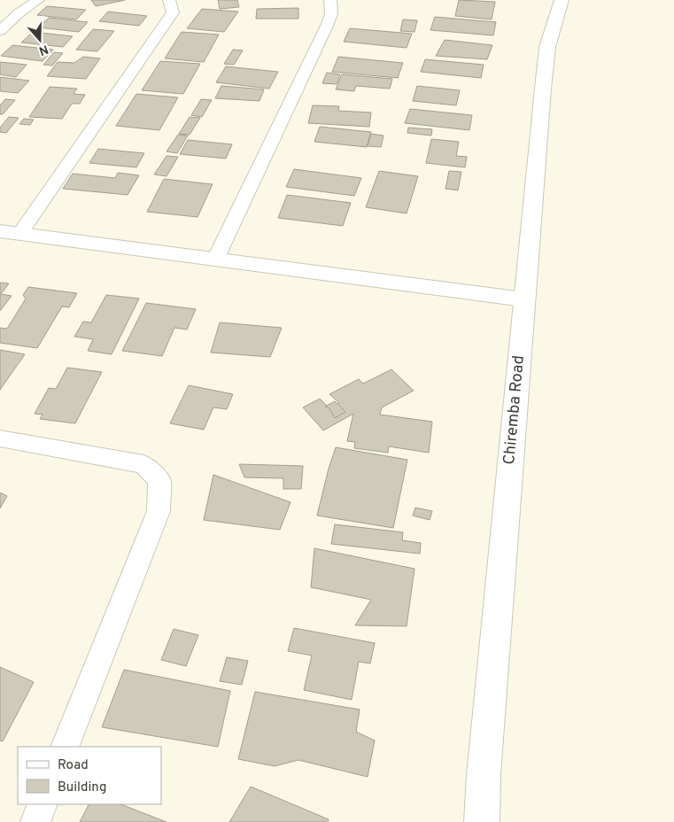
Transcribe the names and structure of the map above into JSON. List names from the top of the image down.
{
  "streets": {
    "main road": ["Chiremba Road"]
  },
  "legend": ["Road", "Building"],
  "north": "bottom"
}
